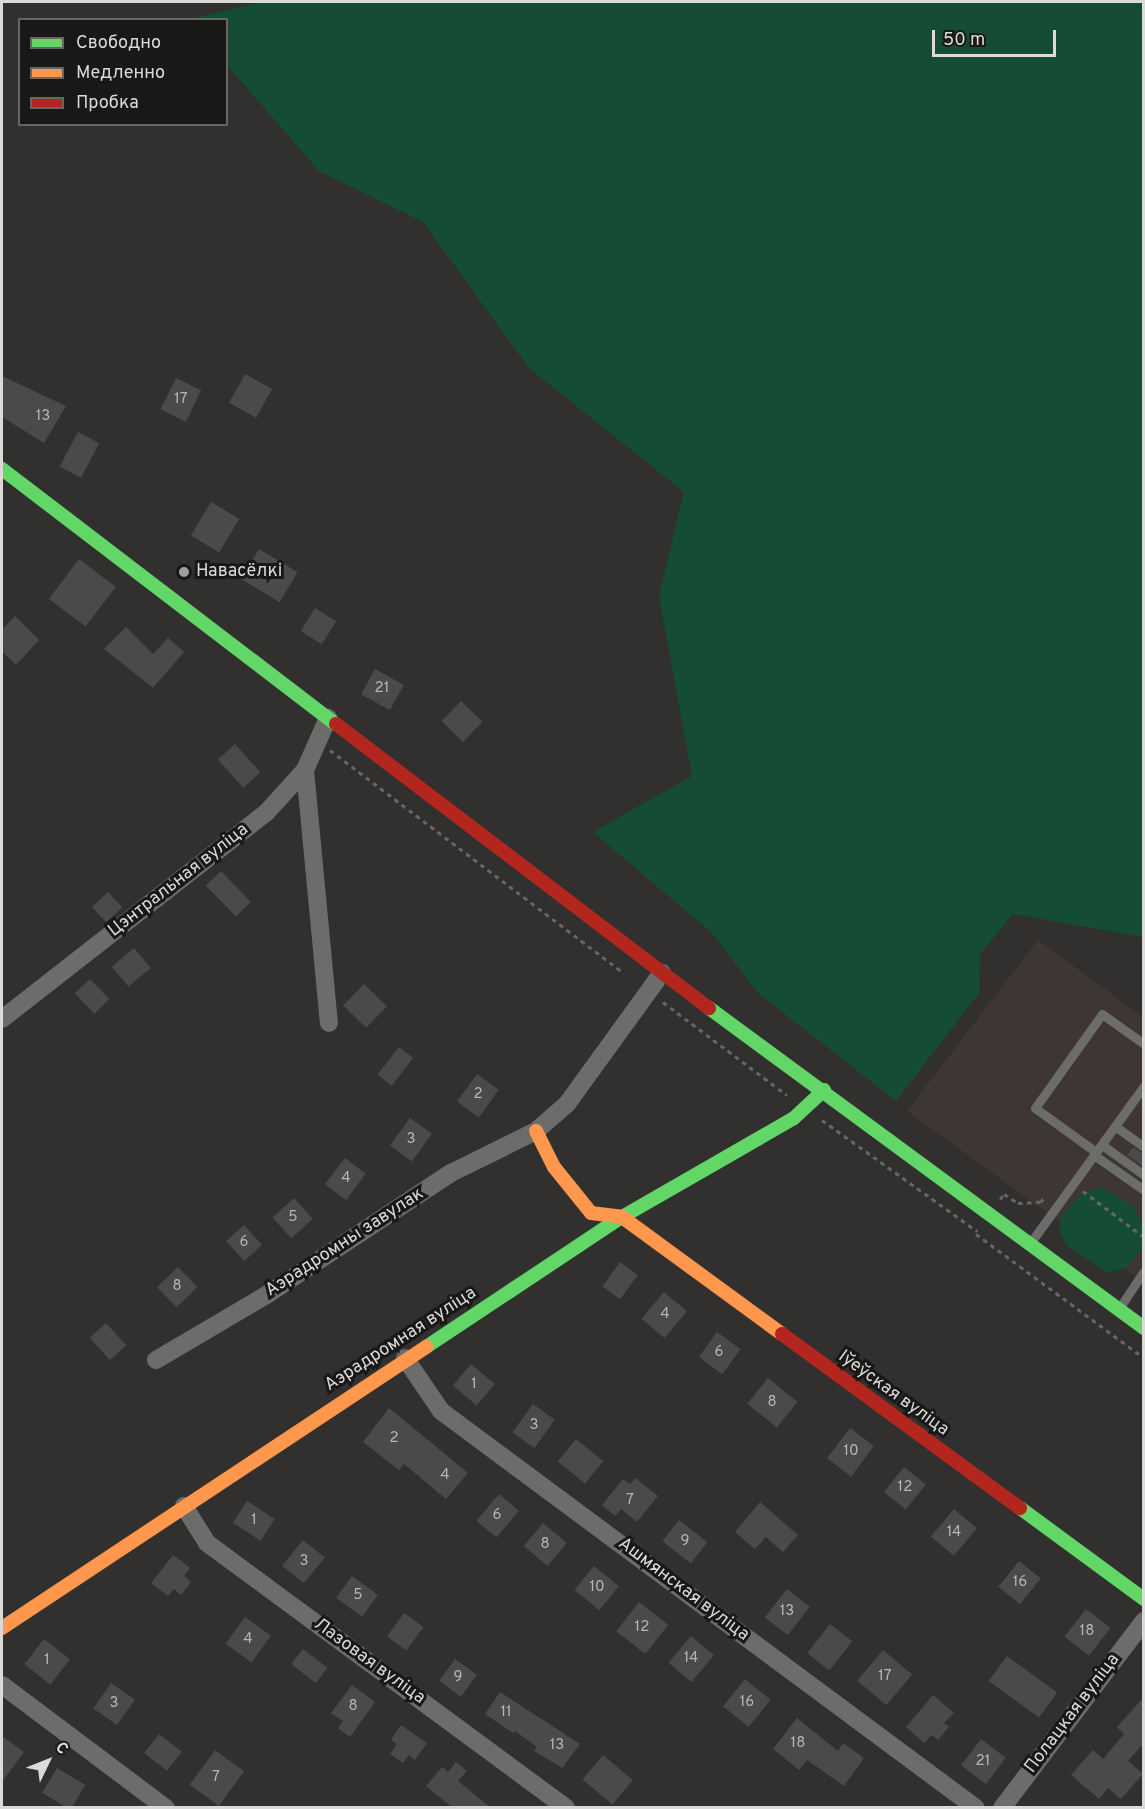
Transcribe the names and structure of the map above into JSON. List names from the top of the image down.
{
  "streets": {
    "street": [
      "Цэнтральная вуліца",
      "Аэрадромны завулак",
      "Аэрадромная вуліца",
      "Іўеўская вуліца",
      "Ашмянская вуліца",
      "Лазовая вуліца",
      "Полацкая вуліца"
    ]
  },
  "crossings": [
    ["Аэрадромная вуліца", "Іўеўская вуліца"],
    ["Аэрадромная вуліца", "Ашмянская вуліца"],
    ["Аэрадромная вуліца", "Лазовая вуліца"]
  ],
  "places": ["Навасёлкі"],
  "house_numbers": [
    "17",
    "13",
    "21",
    "2",
    "3",
    "4",
    "5",
    "6",
    "8",
    "4",
    "6",
    "1",
    "8",
    "3",
    "2",
    "10",
    "4",
    "12",
    "7",
    "6",
    "1",
    "14",
    "9",
    "8",
    "3",
    "16",
    "10",
    "5",
    "13",
    "12",
    "18",
    "4",
    "14",
    "1",
    "17",
    "9",
    "16",
    "3",
    "8",
    "11",
    "18",
    "13",
    "21",
    "7"
  ],
  "legend": ["Свободно", "Медленно", "Пробка"],
  "scale_bar": "50 m",
  "north": "top right"
}
